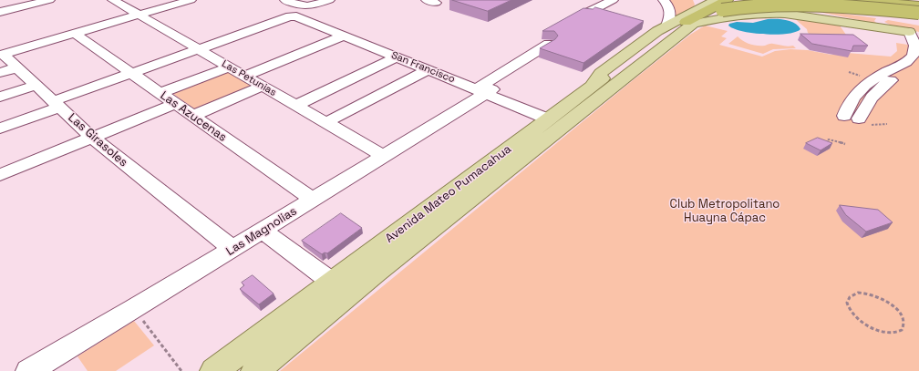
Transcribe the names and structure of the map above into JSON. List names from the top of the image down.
{
  "streets": {
    "main road": ["Avenida Mateo Pumacahua"],
    "street": [
      "San Francisco",
      "Las Petunias",
      "Las Azucenas",
      "Las Girasoles",
      "Las Magnolias"
    ]
  },
  "crossings": [
    ["San Francisco", "Las Petunias"],
    ["San Francisco", "Avenida Mateo Pumacahua"],
    ["San Francisco", "Las Magnolias"],
    ["Las Petunias", "Las Magnolias"],
    ["Las Azucenas", "Las Magnolias"],
    ["Las Girasoles", "Las Magnolias"]
  ],
  "parks": ["Club Metropolitano Huayna Cápac"]
}
